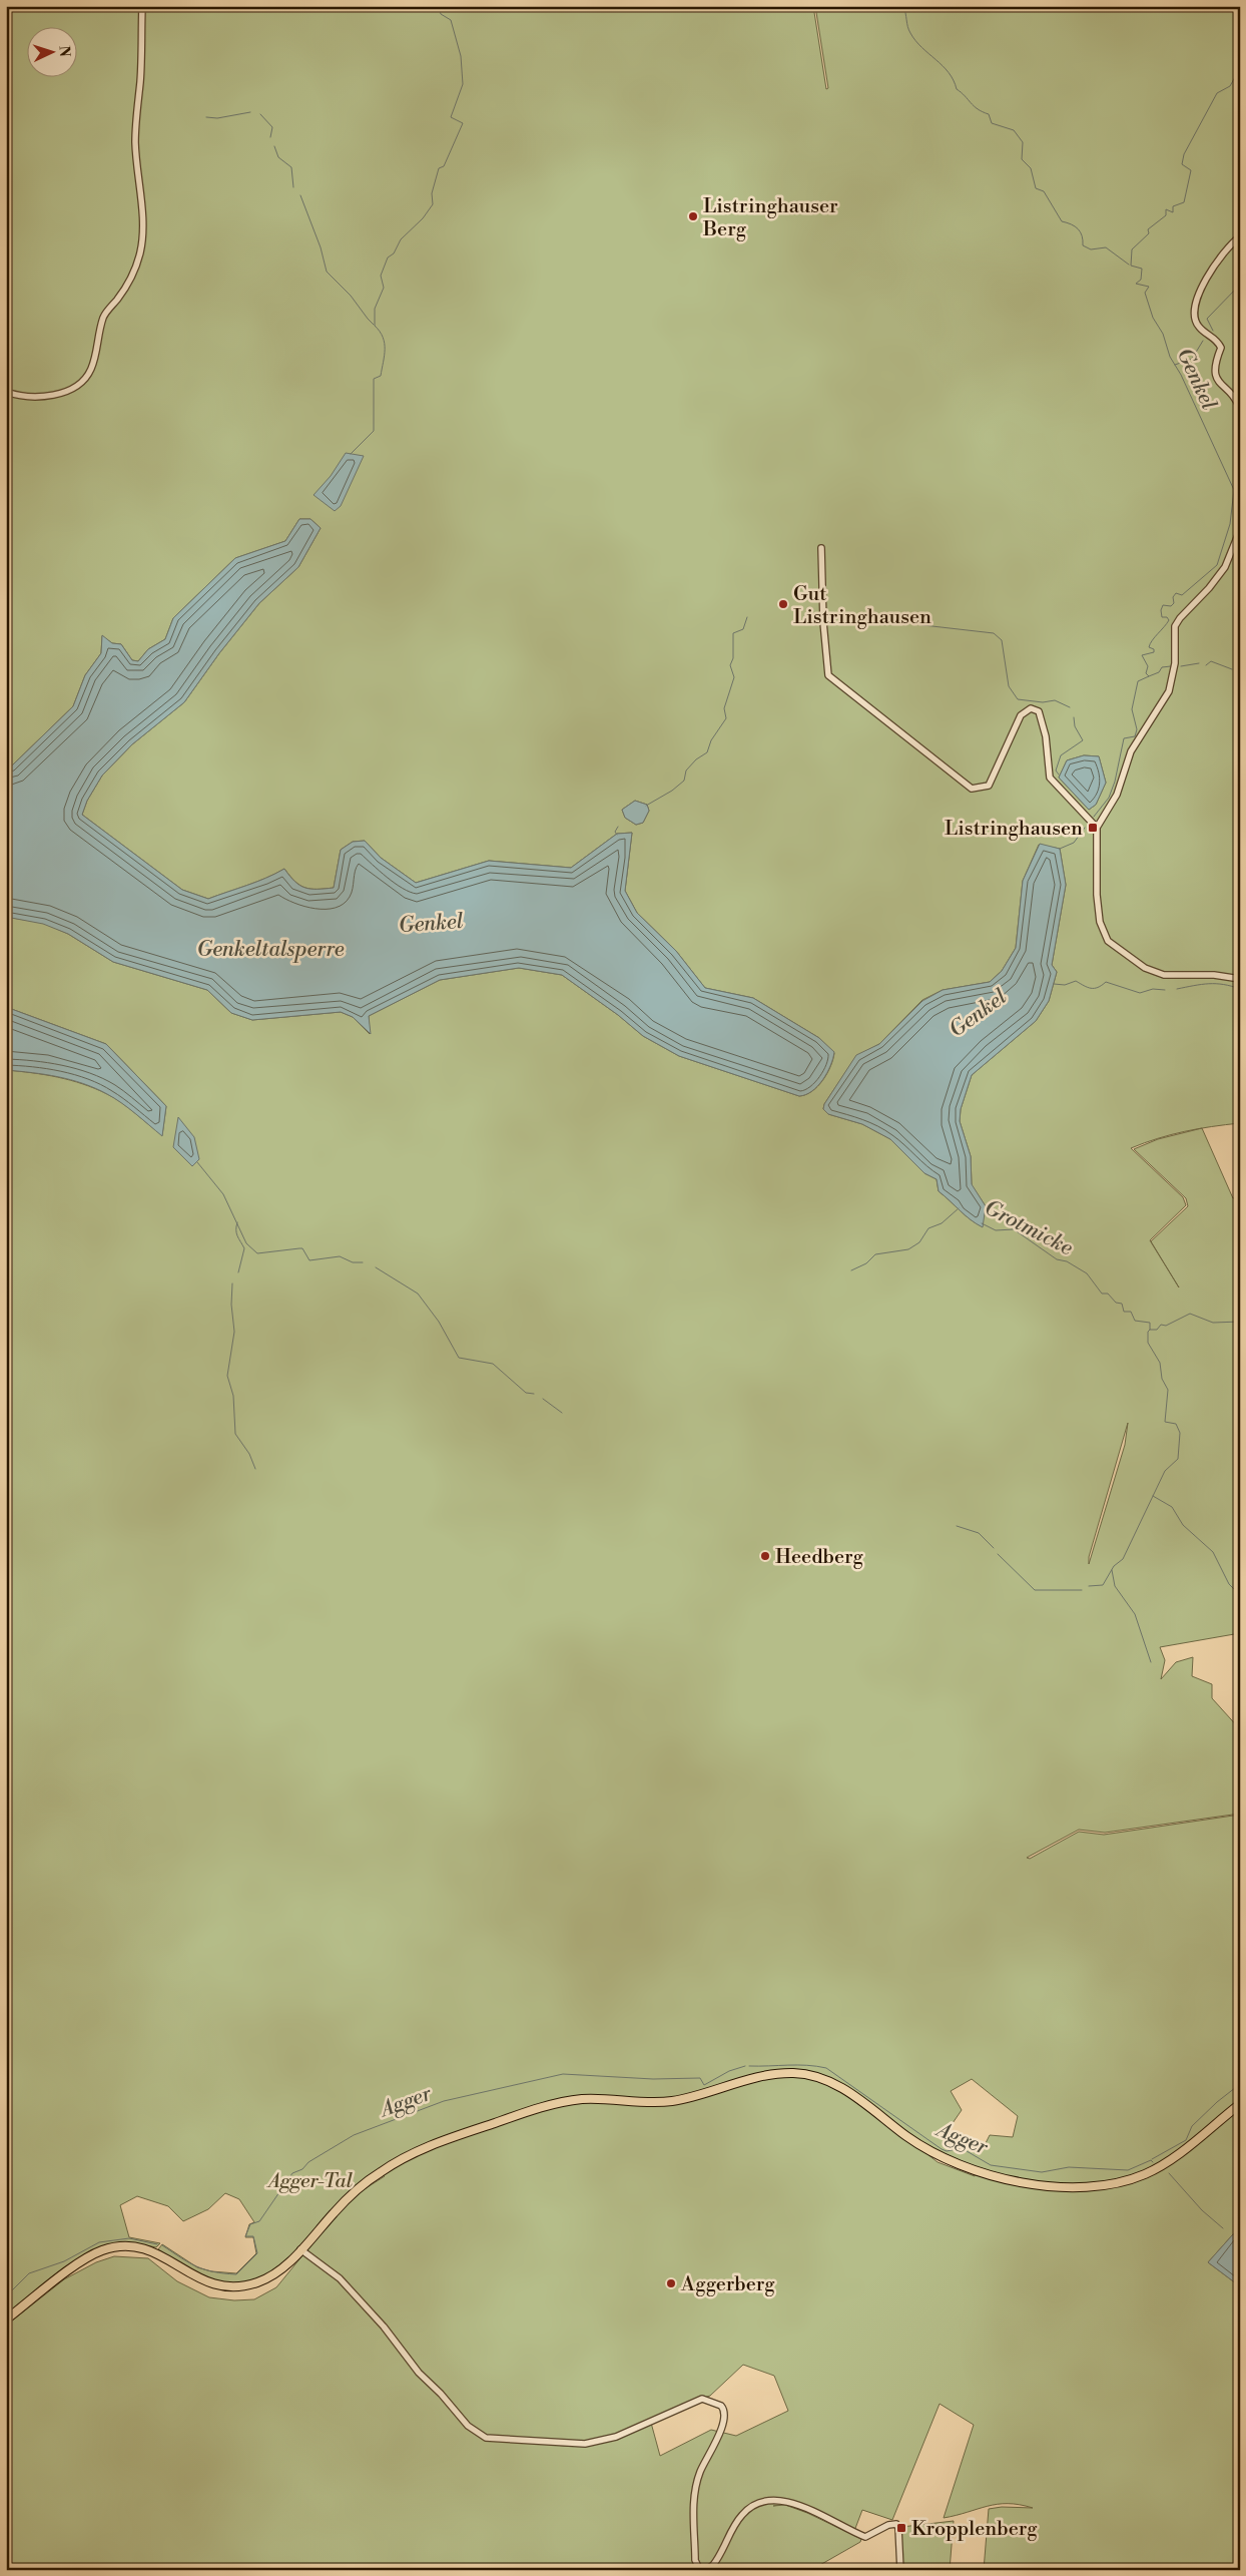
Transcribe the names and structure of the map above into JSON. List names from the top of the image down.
{
  "water": [
    "Genkel",
    "Genkeltalsperre",
    "Grotmicke",
    "Agger"
  ],
  "parks": ["Agger-Tal"],
  "places": {
    "other": [
      "Listringhauser Berg",
      "Gut Listringhausen",
      "Heedberg",
      "Aggerberg"
    ],
    "transit": ["Listringhausen", "Kropplenberg"]
  },
  "north": "right"
}
